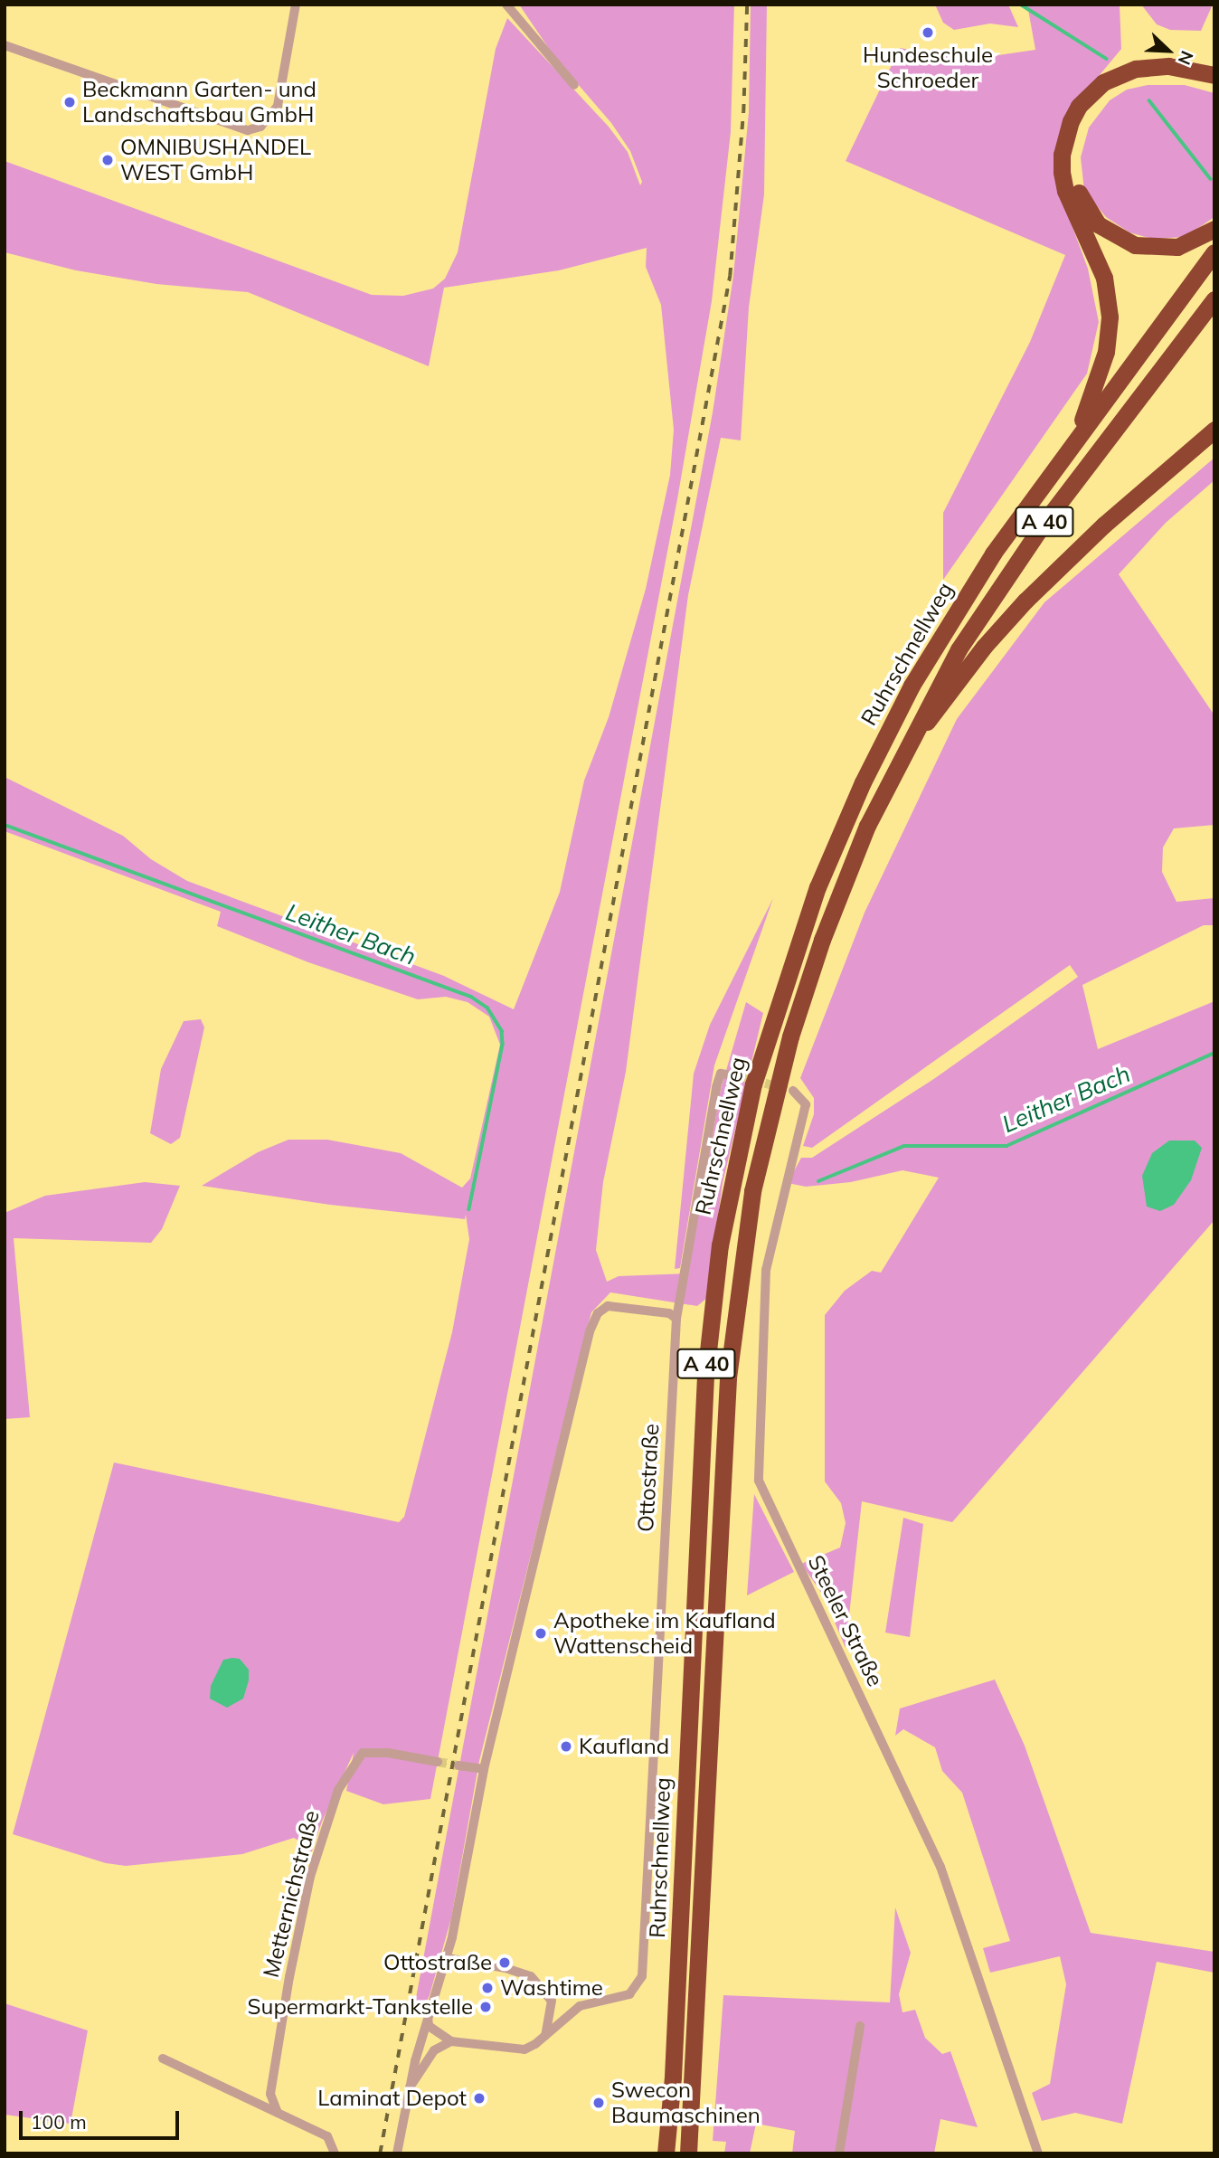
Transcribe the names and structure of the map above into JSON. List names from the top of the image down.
{
  "streets": {
    "highway": ["A 40", "Ruhrschnellweg"],
    "street": ["Ottostraße", "Steeler Straße", "Metternichstraße"]
  },
  "water": ["Leither Bach"],
  "places": [
    "Hundeschule Schroeder",
    "Beckmann Garten- und Landschaftsbau GmbH",
    "OMNIBUSHANDEL WEST GmbH",
    "Apotheke im Kaufland Wattenscheid",
    "Kaufland",
    "Ottostraße",
    "Washtime",
    "Supermarkt-Tankstelle",
    "Laminat Depot",
    "Swecon Baumaschinen"
  ],
  "scale_bar": "100 m",
  "north": "bottom right"
}
